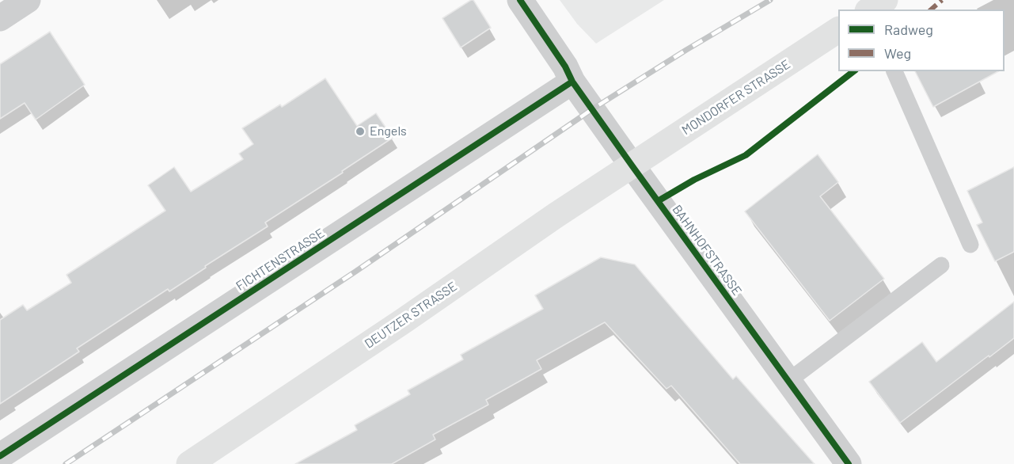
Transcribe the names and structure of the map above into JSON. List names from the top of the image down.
{
  "streets": {
    "main road": ["MONDORFER STRASSE", "DEUTZER STRASSE"],
    "street": ["BAHNHOFSTRASSE", "FICHTENSTRASSE"]
  },
  "crossings": [
    ["MONDORFER STRASSE", "BAHNHOFSTRASSE"],
    ["MONDORFER STRASSE", "DEUTZER STRASSE"],
    ["BAHNHOFSTRASSE", "FICHTENSTRASSE"],
    ["BAHNHOFSTRASSE", "DEUTZER STRASSE"]
  ],
  "places": ["Engels"],
  "legend": ["Radweg", "Weg"]
}
